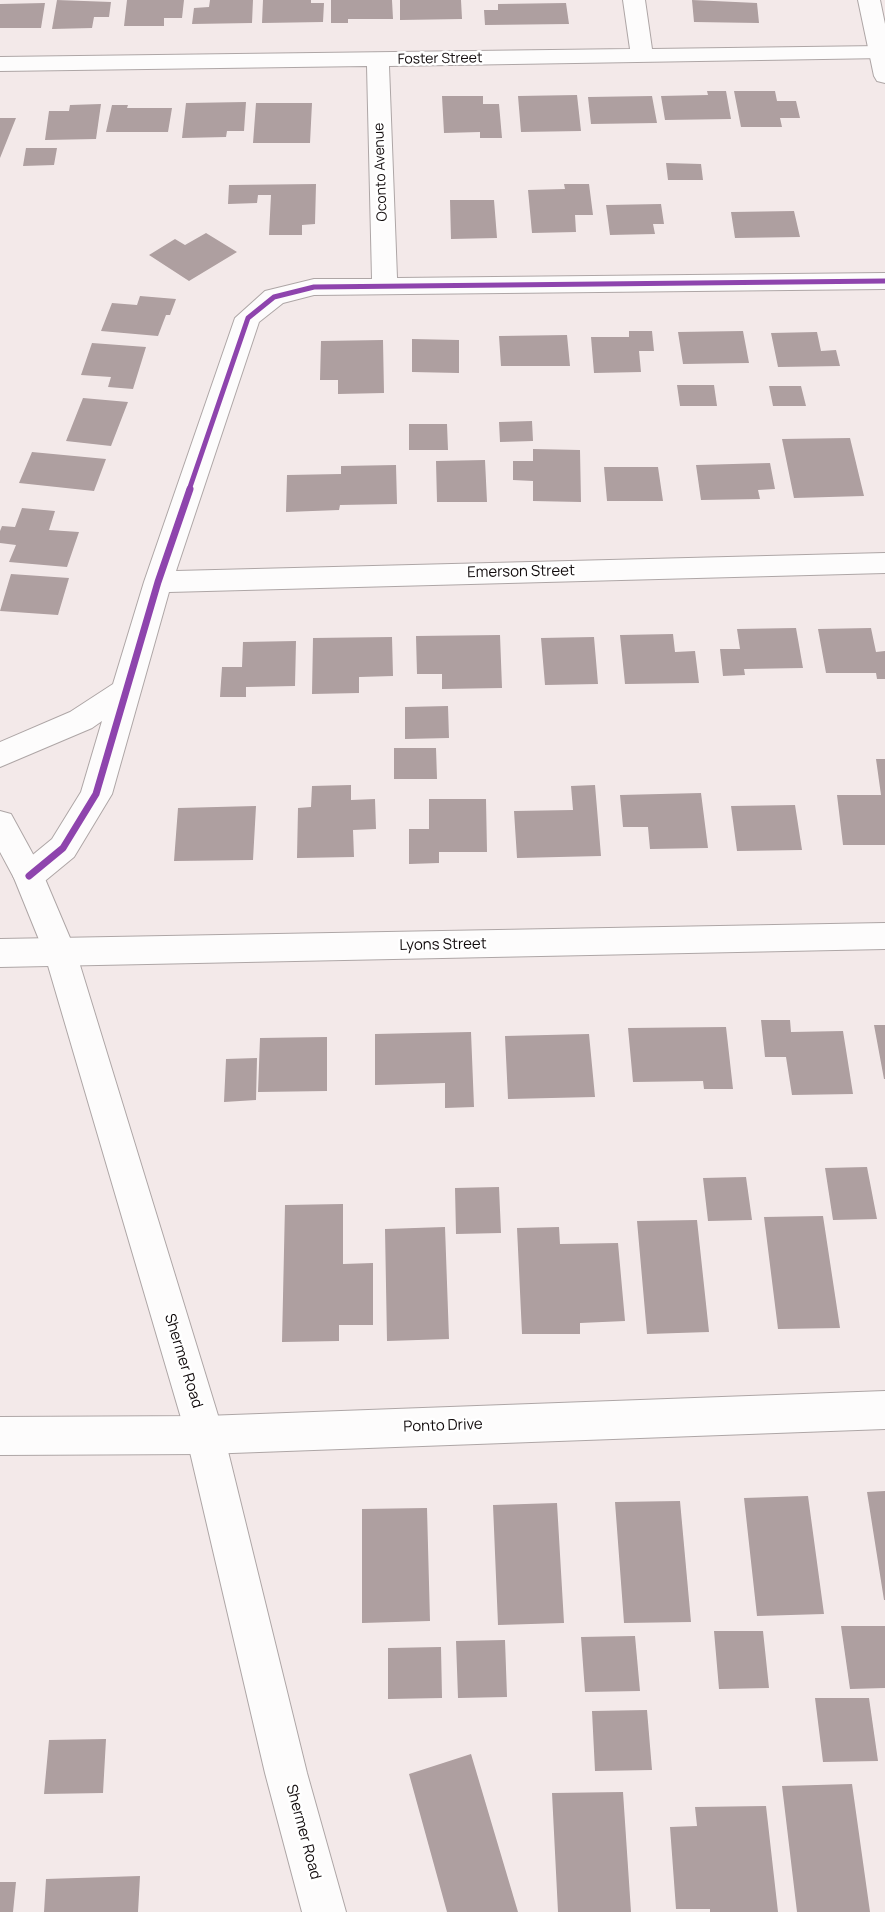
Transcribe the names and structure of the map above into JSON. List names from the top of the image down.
{
  "streets": {
    "street": [
      "Foster Street",
      "Oconto Avenue",
      "Emerson Street",
      "Lyons Street",
      "Shermer Road",
      "Ponto Drive"
    ]
  },
  "crossings": [
    ["Foster Street", "Oconto Avenue"],
    ["Lyons Street", "Shermer Road"],
    ["Shermer Road", "Ponto Drive"]
  ]
}
